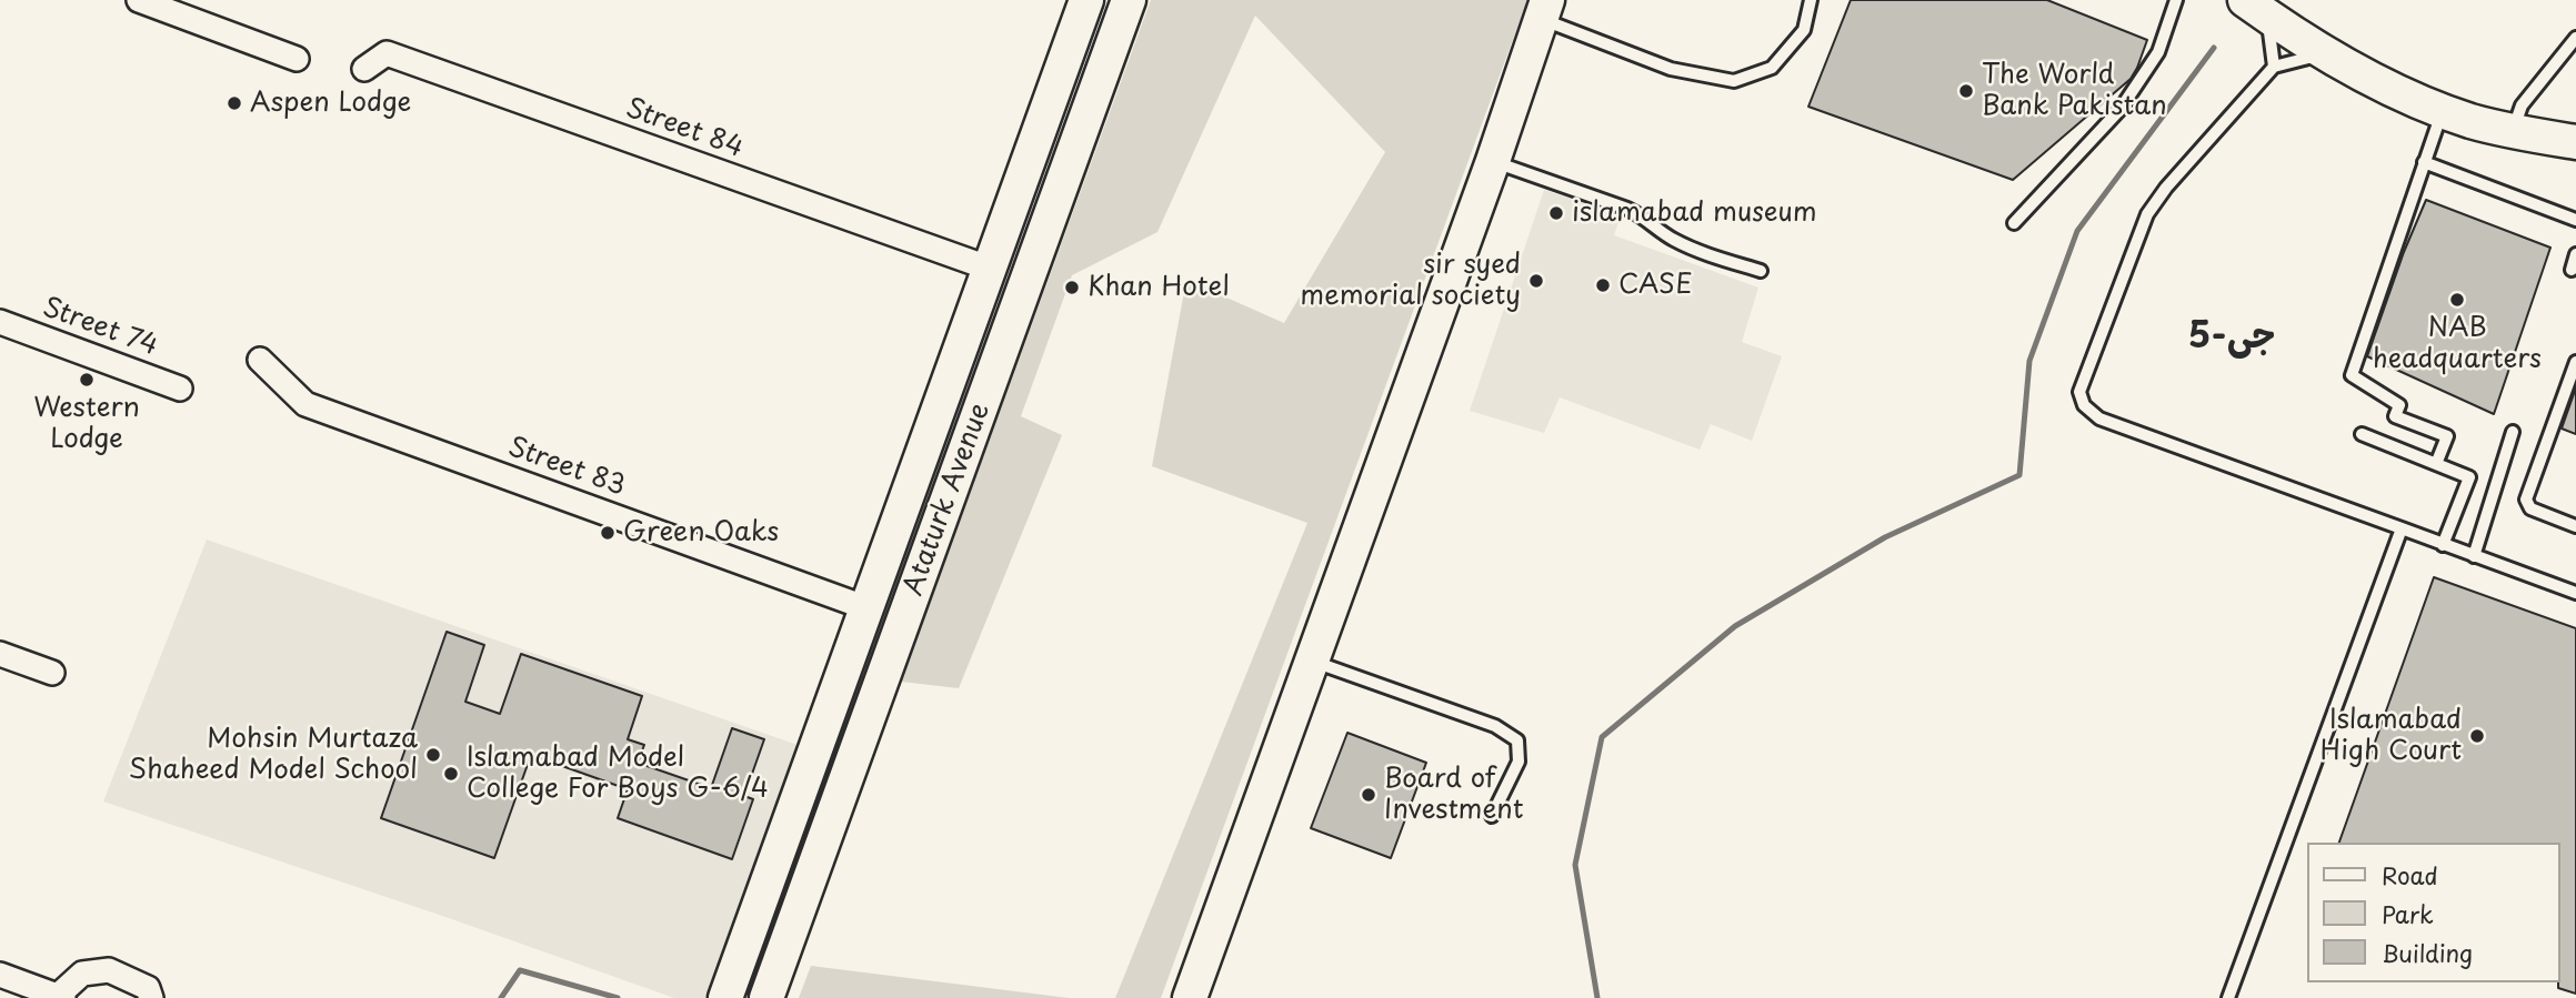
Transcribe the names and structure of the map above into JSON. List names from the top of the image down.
{
  "streets": {
    "street": [
      "Street 84",
      "Street 74",
      "Street 83",
      "Ataturk Avenue"
    ]
  },
  "crossings": [
    ["Street 84", "Ataturk Avenue"],
    ["Street 83", "Ataturk Avenue"]
  ],
  "districts": ["جی-5"],
  "places": [
    "The World Bank Pakistan",
    "Aspen Lodge",
    "islamabad museum",
    "sir syed memorial society",
    "CASE",
    "Khan Hotel",
    "NAB headquarters",
    "Western Lodge",
    "Green Oaks",
    "Islamabad High Court",
    "Mohsin Murtaza Shaheed Model School",
    "Islamabad Model College For Boys G-6/4",
    "Board of Investment"
  ],
  "legend": ["Road", "Park", "Building"]
}
